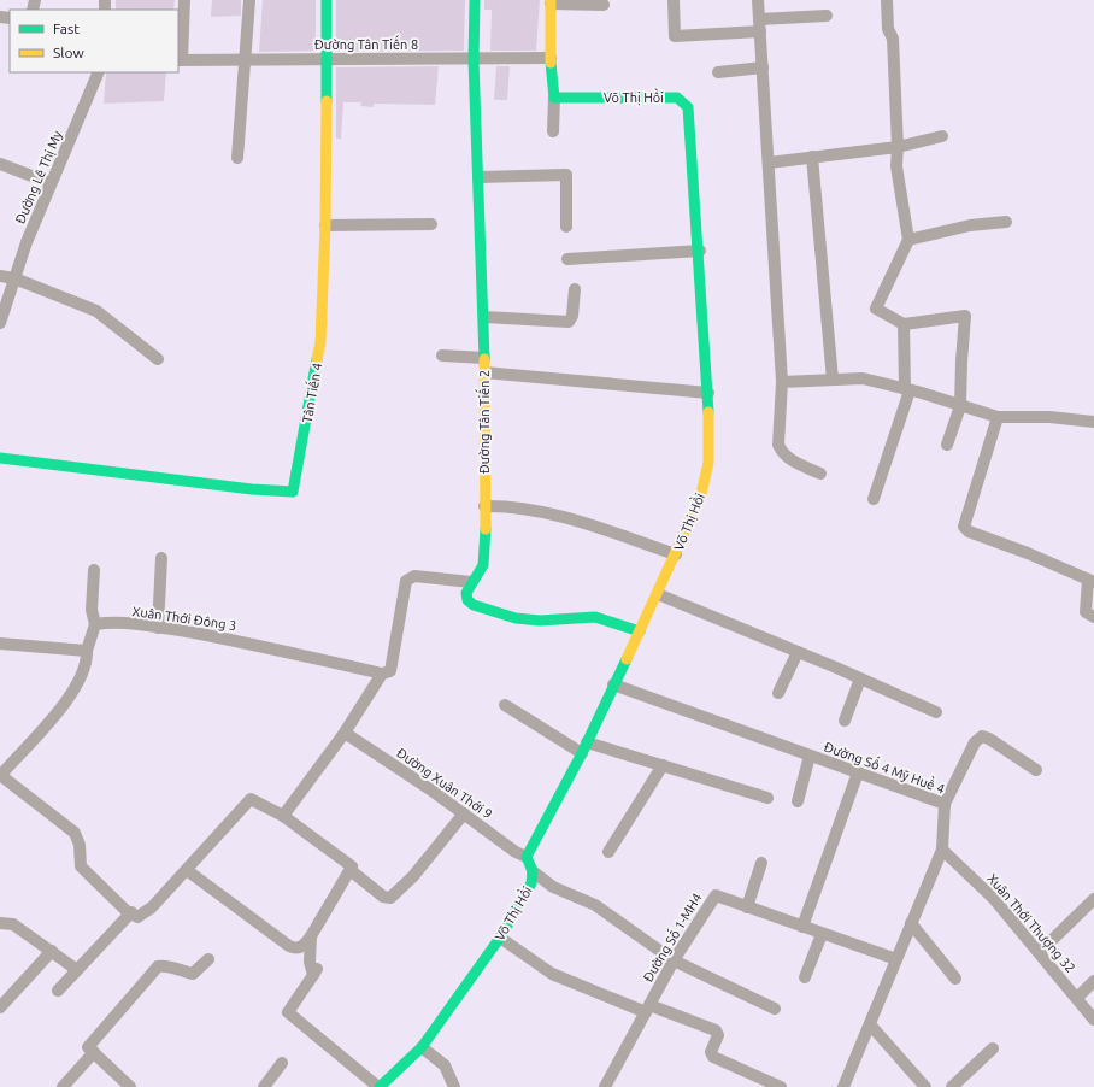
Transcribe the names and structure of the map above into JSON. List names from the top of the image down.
{
  "streets": {
    "street": [
      "Đường Tân Tiến 8",
      "Võ Thị Hồi",
      "Đường Lê Thị My",
      "Tân Tiến 4",
      "Đường Tân Tiến 2",
      "Xuân Thới Đông 3",
      "Đường Số 4 Mỹ Huề 4",
      "Đường Xuân Thới 9",
      "Xuân Thới Thượng 32",
      "Đường Số 1-MH4"
    ]
  },
  "crossings": [
    ["Đường Tân Tiến 8", "Tân Tiến 4"],
    ["Đường Tân Tiến 8", "Đường Tân Tiến 2"],
    ["Võ Thị Hồi", "Đường Số 4 Mỹ Huề 4"],
    ["Võ Thị Hồi", "Đường Xuân Thới 9"],
    ["Đường Số 4 Mỹ Huề 4", "Xuân Thới Thượng 32"],
    ["Đường Số 4 Mỹ Huề 4", "Đường Số 1-MH4"]
  ],
  "legend": ["Fast", "Slow"]
}
